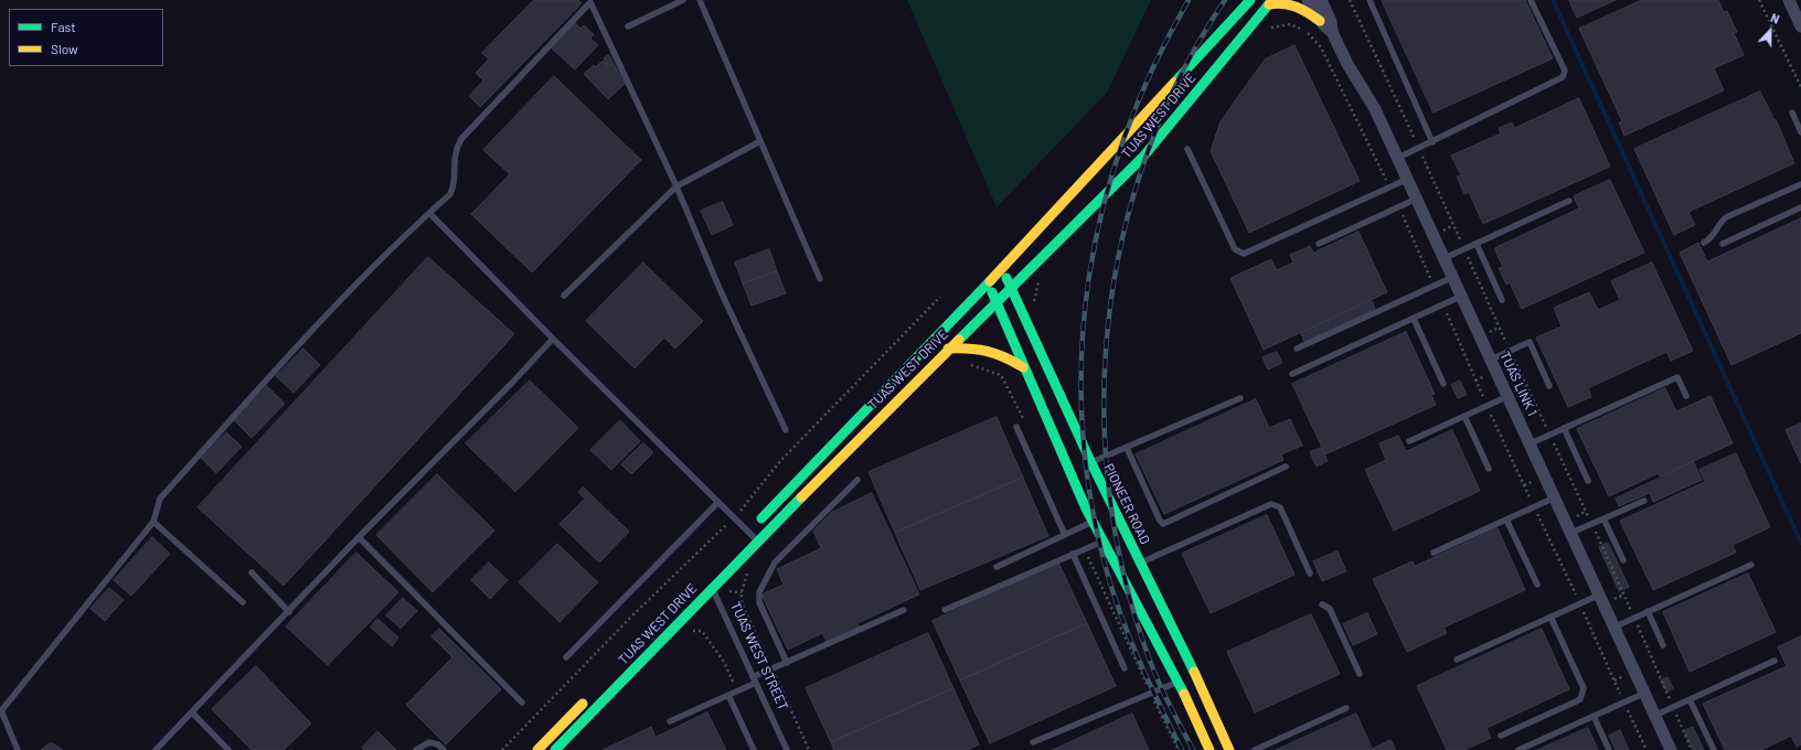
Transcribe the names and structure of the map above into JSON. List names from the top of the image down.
{
  "streets": {
    "main road": ["TUAS WEST DRIVE", "PIONEER ROAD"],
    "street": ["TUAS LINK 1", "TUAS WEST STREET"]
  },
  "crossings": [
    ["TUAS WEST DRIVE", "PIONEER ROAD"],
    ["TUAS WEST DRIVE", "TUAS WEST STREET"]
  ],
  "legend": ["Fast", "Slow"],
  "north": "top"
}
